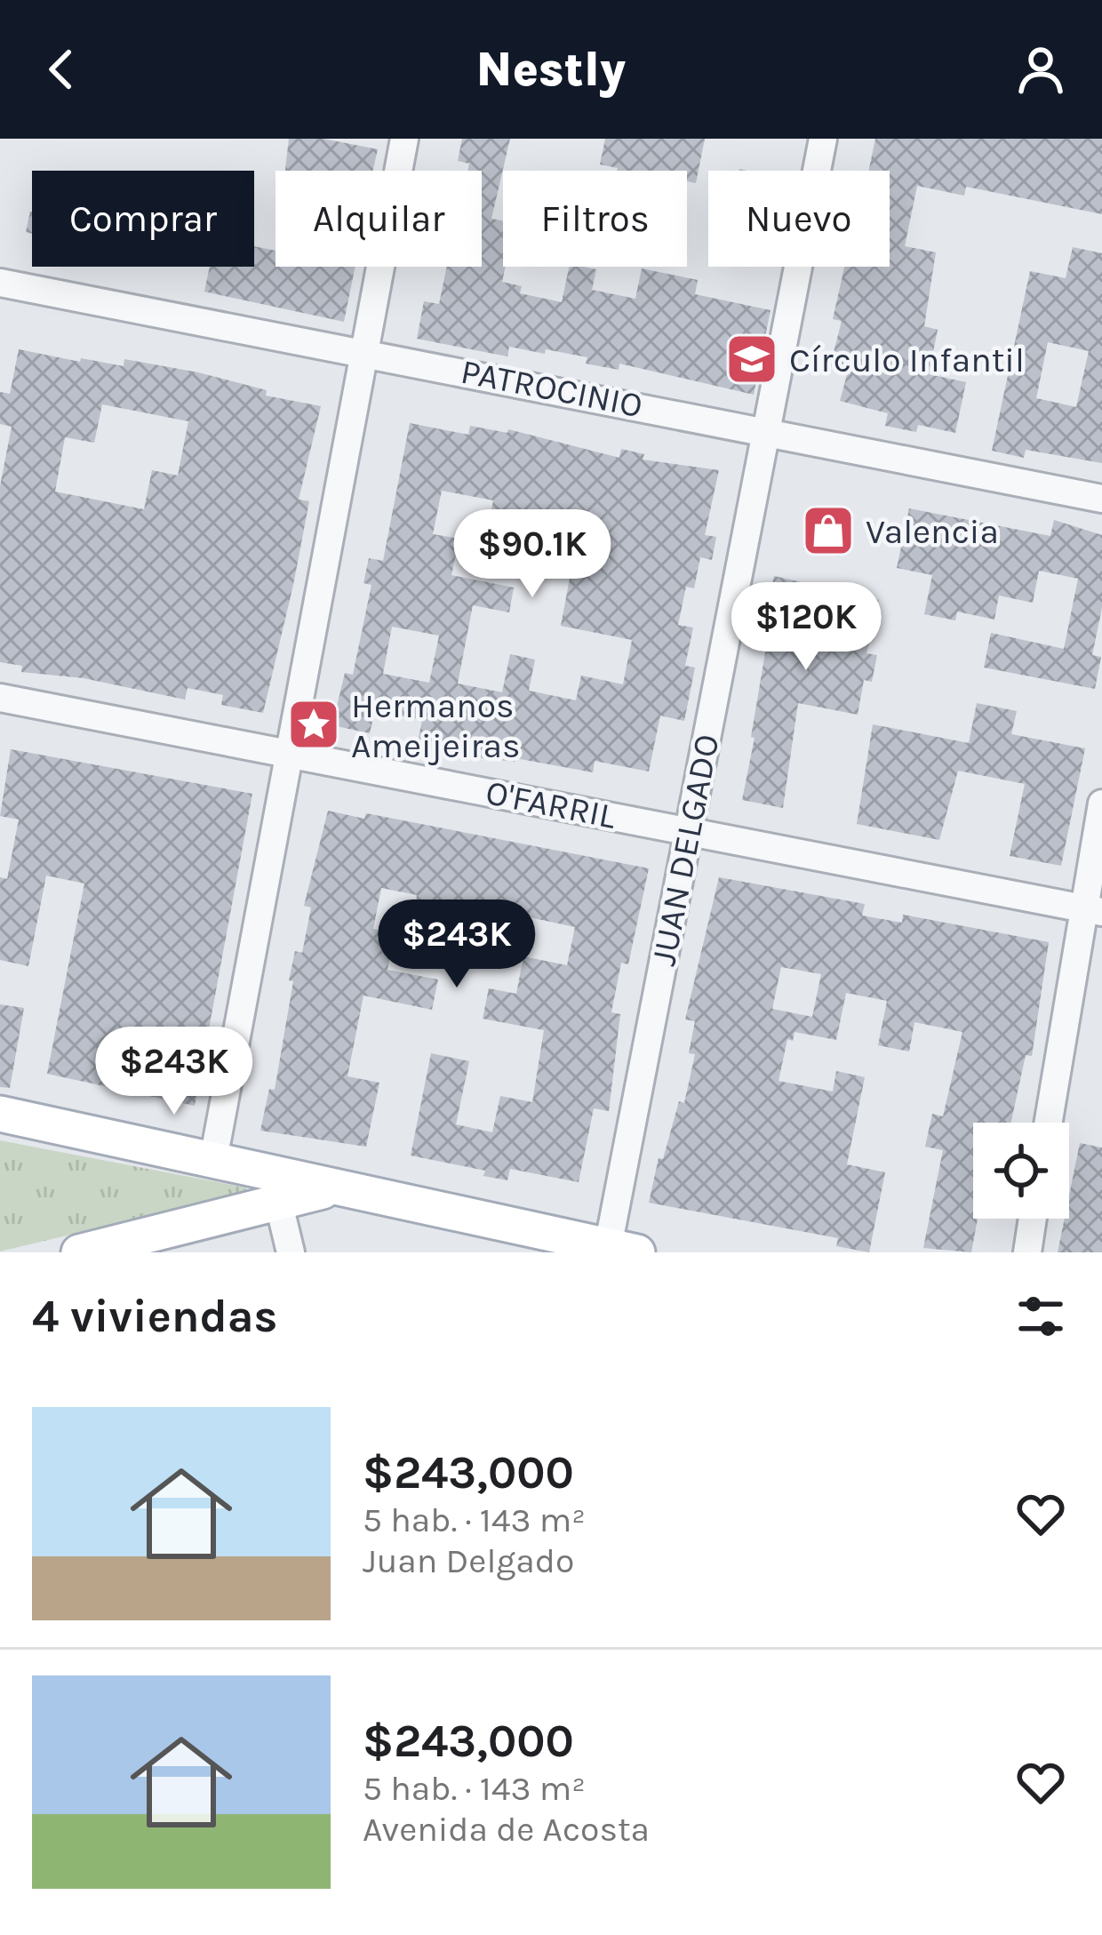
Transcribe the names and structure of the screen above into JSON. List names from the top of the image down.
{
  "streets": {
    "street": ["PATROCINIO", "O'FARRIL", "JUAN DELGADO"]
  },
  "crossings": [
    ["PATROCINIO", "JUAN DELGADO"],
    ["O'FARRIL", "JUAN DELGADO"]
  ],
  "places": {
    "school or university": ["Círculo Infantil"],
    "shop": ["Valencia"],
    "place": ["Hermanos Ameijeiras"]
  },
  "page": {
    "header": "Nestly",
    "chip": [
      "Comprar",
      "Alquilar",
      "Filtros",
      "Nuevo"
    ],
    "price": [
      "$90.1K",
      "$120K",
      "$243K",
      "$243K"
    ],
    "heading": "4 viviendas",
    "list": [
      {
        "name": "$243,000",
        "note": "5 hab. · 143 m² · Juan Delgado"
      },
      {
        "name": "$243,000",
        "note": "5 hab. · 143 m² · Avenida de Acosta"
      }
    ]
  }
}
